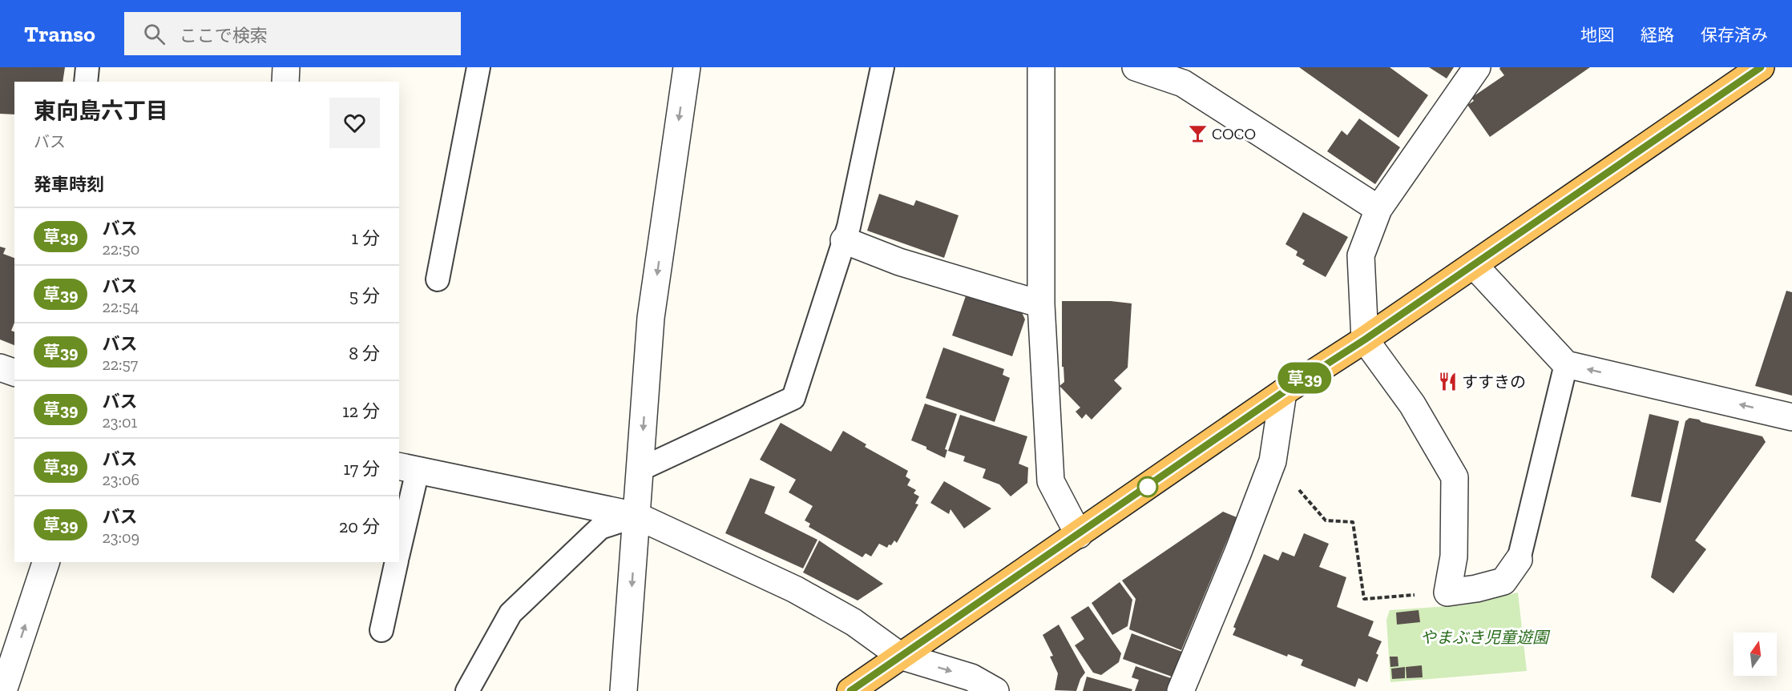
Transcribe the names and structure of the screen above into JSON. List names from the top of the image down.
{
  "parks": ["やまぶき児童遊園"],
  "places": {
    "bar": ["COCO"],
    "restaurant": ["すすきの"]
  },
  "lines": ["bus line 草39"],
  "north": "top",
  "page": {
    "header": "Transo",
    "search": "ここで検索",
    "nav": ["地図", "経路", "保存済み"],
    "on_map": "草39",
    "heading": [
      ["東向島六丁目", "バス"],
      "発車時刻"
    ],
    "list": [
      {
        "mark": "草39",
        "name": "バス",
        "note": "22:50",
        "value": "1 分"
      },
      {
        "mark": "草39",
        "name": "バス",
        "note": "22:54",
        "value": "5 分"
      },
      {
        "mark": "草39",
        "name": "バス",
        "note": "22:57",
        "value": "8 分"
      },
      {
        "mark": "草39",
        "name": "バス",
        "note": "23:01",
        "value": "12 分"
      },
      {
        "mark": "草39",
        "name": "バス",
        "note": "23:06",
        "value": "17 分"
      },
      {
        "mark": "草39",
        "name": "バス",
        "note": "23:09",
        "value": "20 分"
      }
    ]
  }
}
